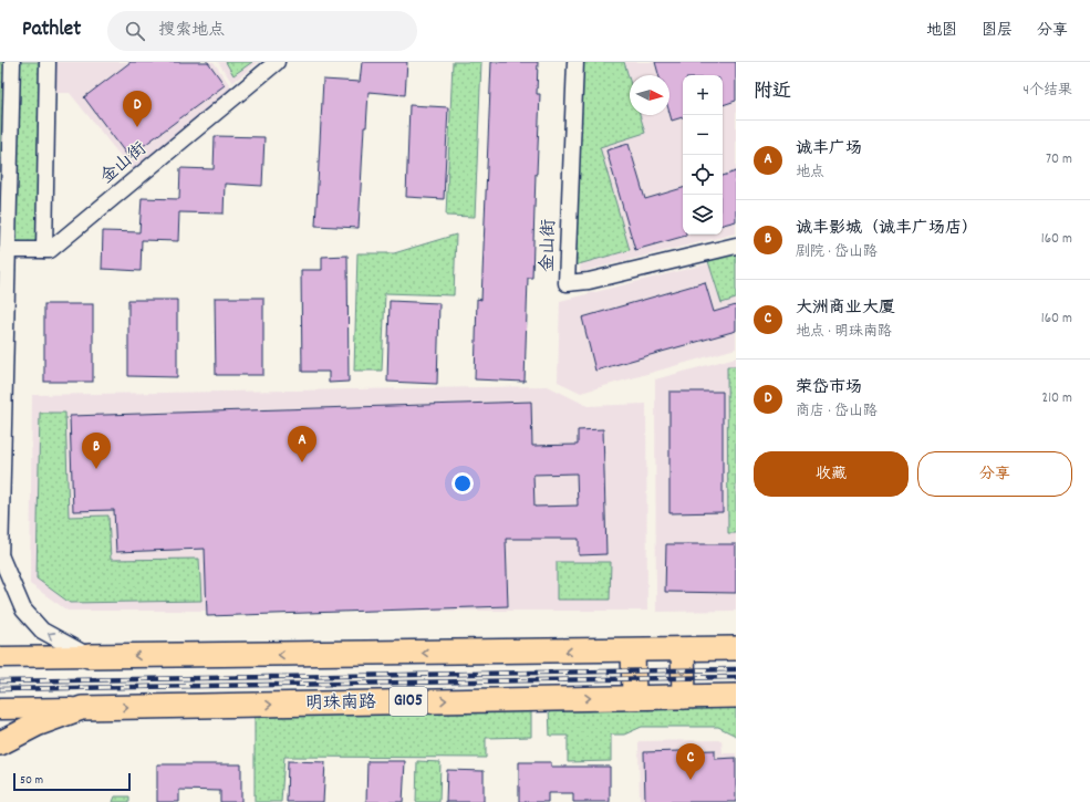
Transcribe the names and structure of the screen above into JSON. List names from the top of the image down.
{
  "streets": {
    "highway": ["G105", "明珠南路"],
    "street": ["金山街"]
  },
  "scale_bar": "50 m",
  "north": "right",
  "page": {
    "header": "Pathlet",
    "search": "搜索地点",
    "nav": ["地图", "图层", "分享"],
    "heading": ["附近", "4个结果"],
    "map_buttons": ["+", "−"],
    "pins": [
      "D",
      "A",
      "B",
      "C"
    ],
    "list": [
      {
        "mark": "A",
        "name": "诚丰广场",
        "note": "地点",
        "value": "70 m"
      },
      {
        "mark": "B",
        "name": "诚丰影城（诚丰广场店）",
        "note": "剧院 · 岱山路",
        "value": "160 m"
      },
      {
        "mark": "C",
        "name": "大洲商业大厦",
        "note": "地点 · 明珠南路",
        "value": "160 m"
      },
      {
        "mark": "D",
        "name": "荣岱市场",
        "note": "商店 · 岱山路",
        "value": "210 m"
      }
    ],
    "buttons": ["收藏", "分享"],
    "scale": "50 m"
  }
}
